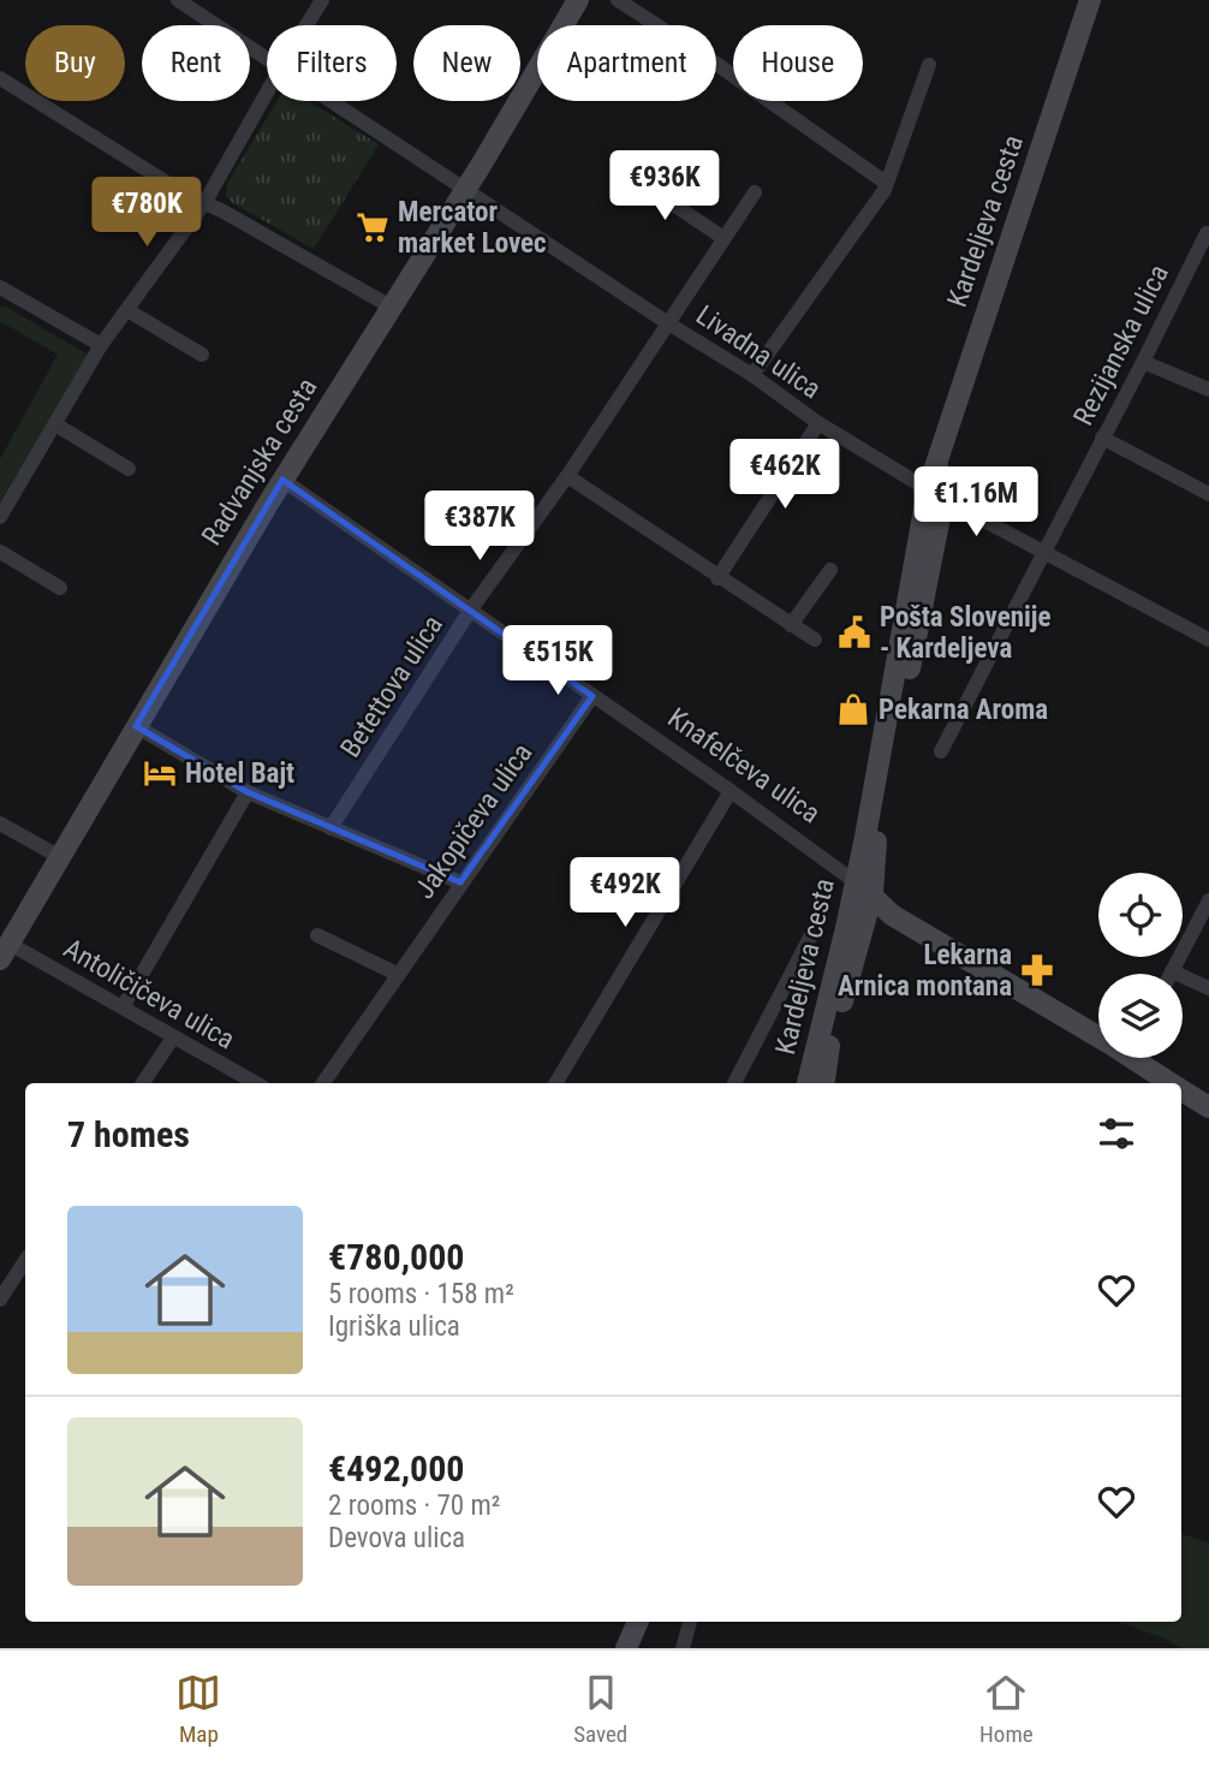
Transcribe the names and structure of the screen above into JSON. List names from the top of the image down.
{
  "streets": {
    "street": [
      "Kardeljeva cesta",
      "Rezijanska ulica",
      "Livadna ulica",
      "Radvanjska cesta",
      "Betettova ulica",
      "Knafelčeva ulica",
      "Jakopičeva ulica",
      "Antoličičeva ulica"
    ]
  },
  "crossings": [
    ["Kardeljeva cesta", "Livadna ulica"],
    ["Kardeljeva cesta", "Knafelčeva ulica"],
    ["Rezijanska ulica", "Livadna ulica"],
    ["Livadna ulica", "Radvanjska cesta"],
    ["Livadna ulica", "Betettova ulica"],
    ["Radvanjska cesta", "Knafelčeva ulica"],
    ["Radvanjska cesta", "Antoličičeva ulica"],
    ["Betettova ulica", "Knafelčeva ulica"],
    ["Knafelčeva ulica", "Jakopičeva ulica"]
  ],
  "places": {
    "supermarket": ["Mercator market Lovec"],
    "public building": ["Pošta Slovenije - Kardeljeva"],
    "shop": ["Pekarna Aroma"],
    "hotel": ["Hotel Bajt"],
    "pharmacy": ["Lekarna Arnica montana"]
  },
  "page": {
    "chip": [
      "Buy",
      "Rent",
      "Filters",
      "New",
      "Apartment",
      "House"
    ],
    "price": [
      "€936K",
      "€780K",
      "€462K",
      "€1.16M",
      "€387K",
      "€515K",
      "€492K"
    ],
    "heading": "7 homes",
    "list": [
      {
        "name": "€780,000",
        "note": "5 rooms · 158 m² · Igriška ulica"
      },
      {
        "name": "€492,000",
        "note": "2 rooms · 70 m² · Devova ulica"
      }
    ],
    "tabs": ["Map", "Saved", "Home"]
  }
}
